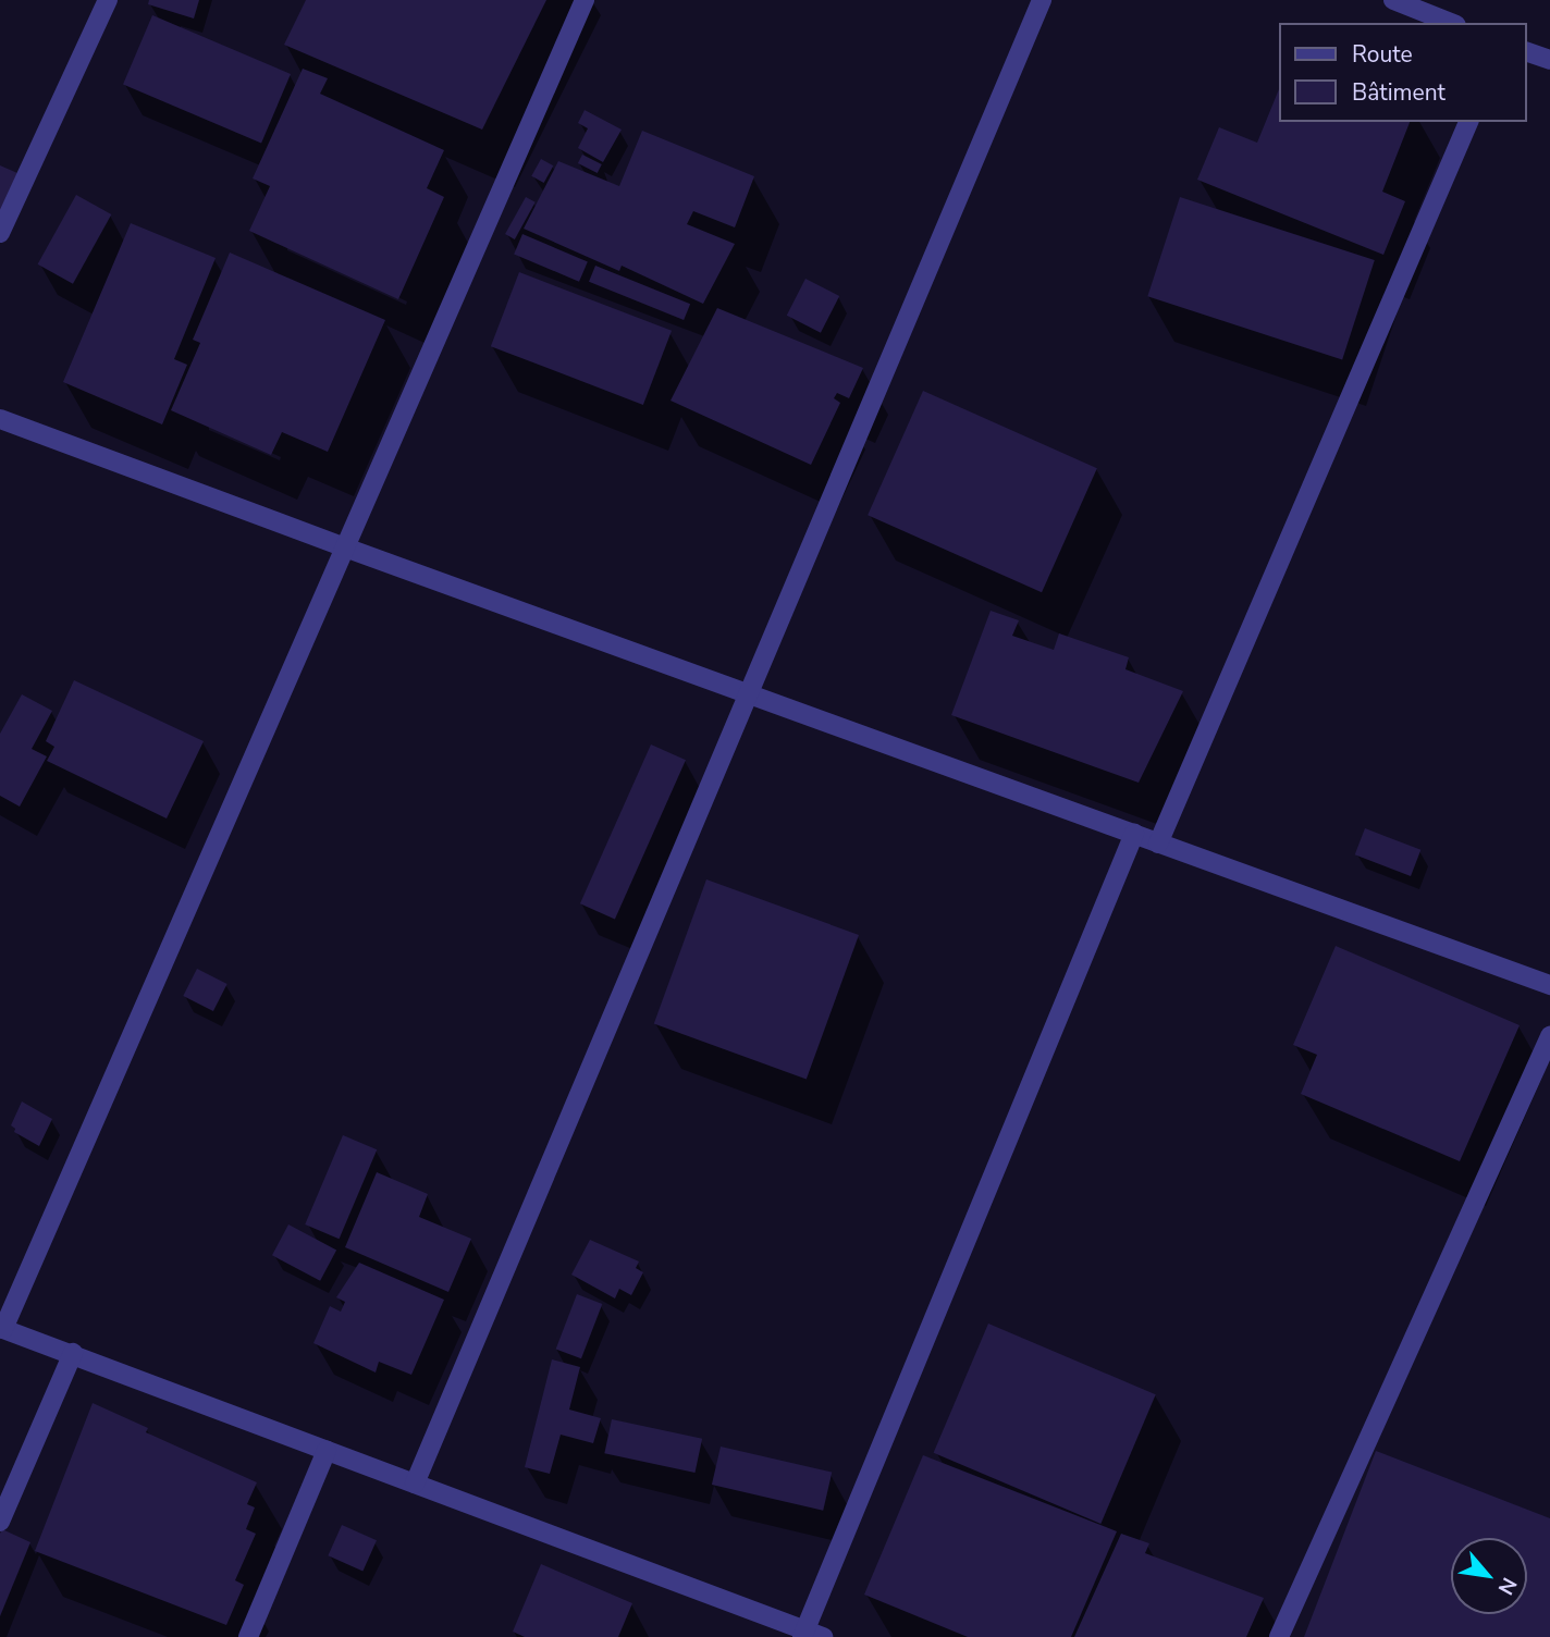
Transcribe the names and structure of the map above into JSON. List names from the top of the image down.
{
  "legend": ["Route", "Bâtiment"],
  "north": "bottom right"
}
